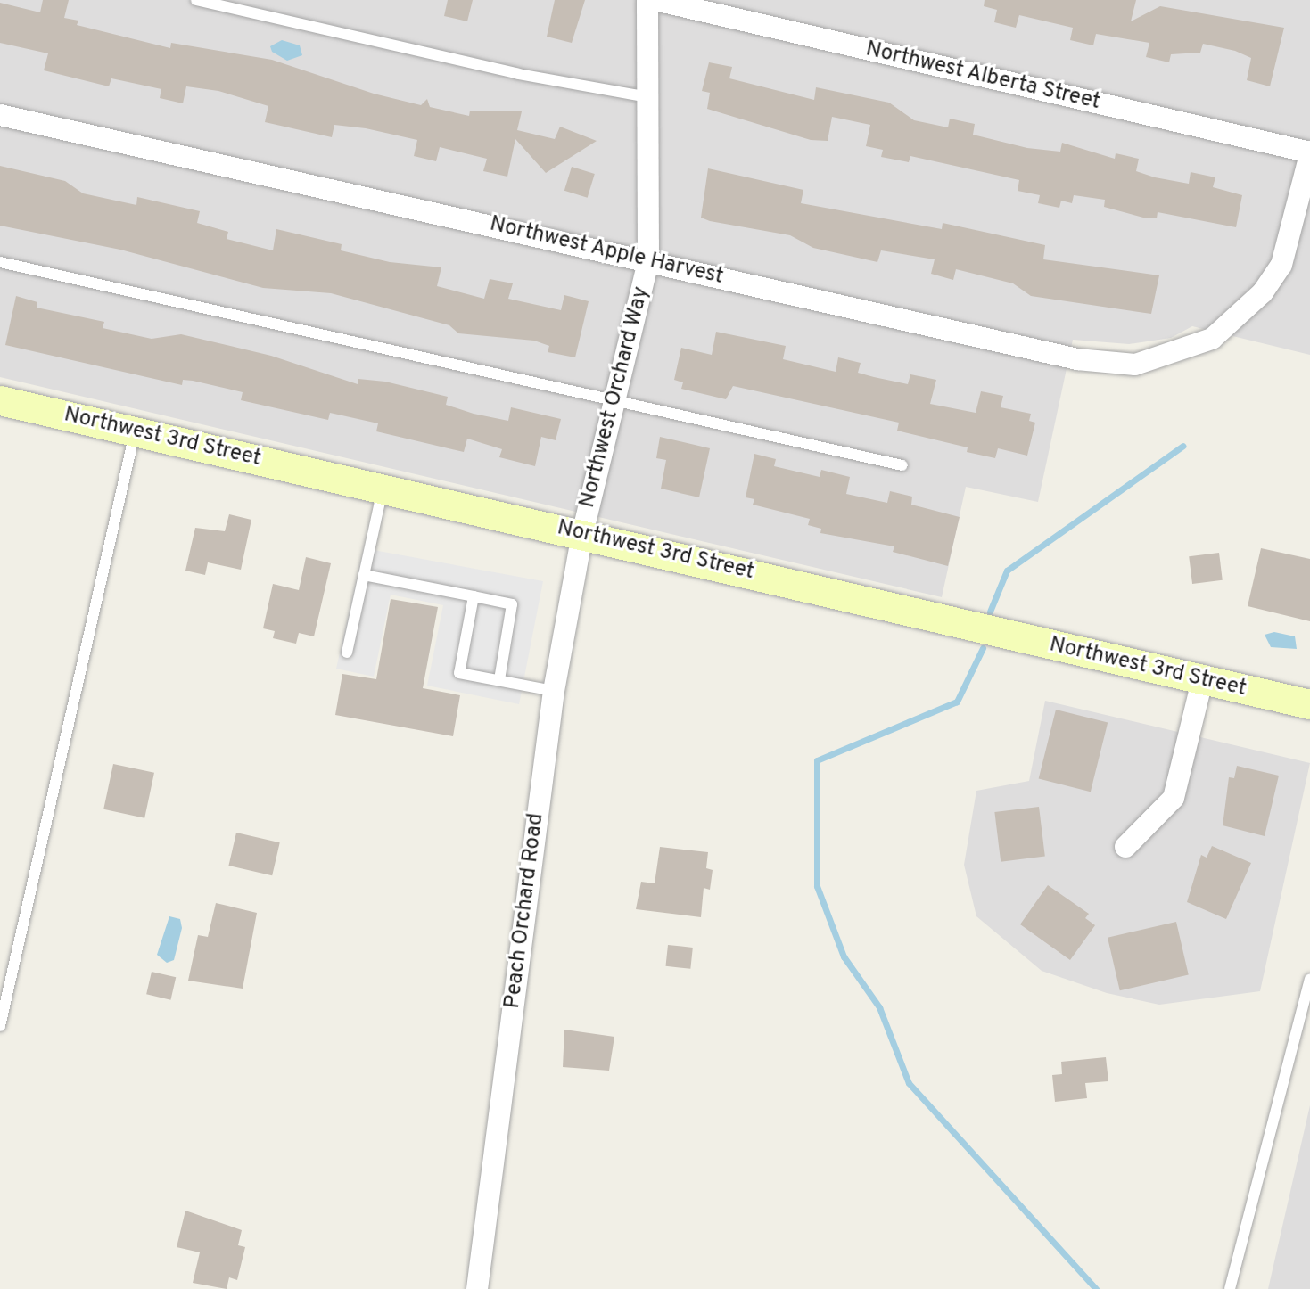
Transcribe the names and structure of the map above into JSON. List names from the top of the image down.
{
  "streets": {
    "street": [
      "Northwest Alberta Street",
      "Northwest Apple Harvest",
      "Northwest Orchard Way",
      "Northwest 3rd Street",
      "Peach Orchard Road"
    ]
  },
  "crossings": [
    ["Northwest Alberta Street", "Northwest Apple Harvest"],
    ["Northwest Apple Harvest", "Northwest Orchard Way"],
    ["Northwest Orchard Way", "Northwest 3rd Street"],
    ["Northwest Orchard Way", "Peach Orchard Road"],
    ["Northwest 3rd Street", "Peach Orchard Road"]
  ]
}
